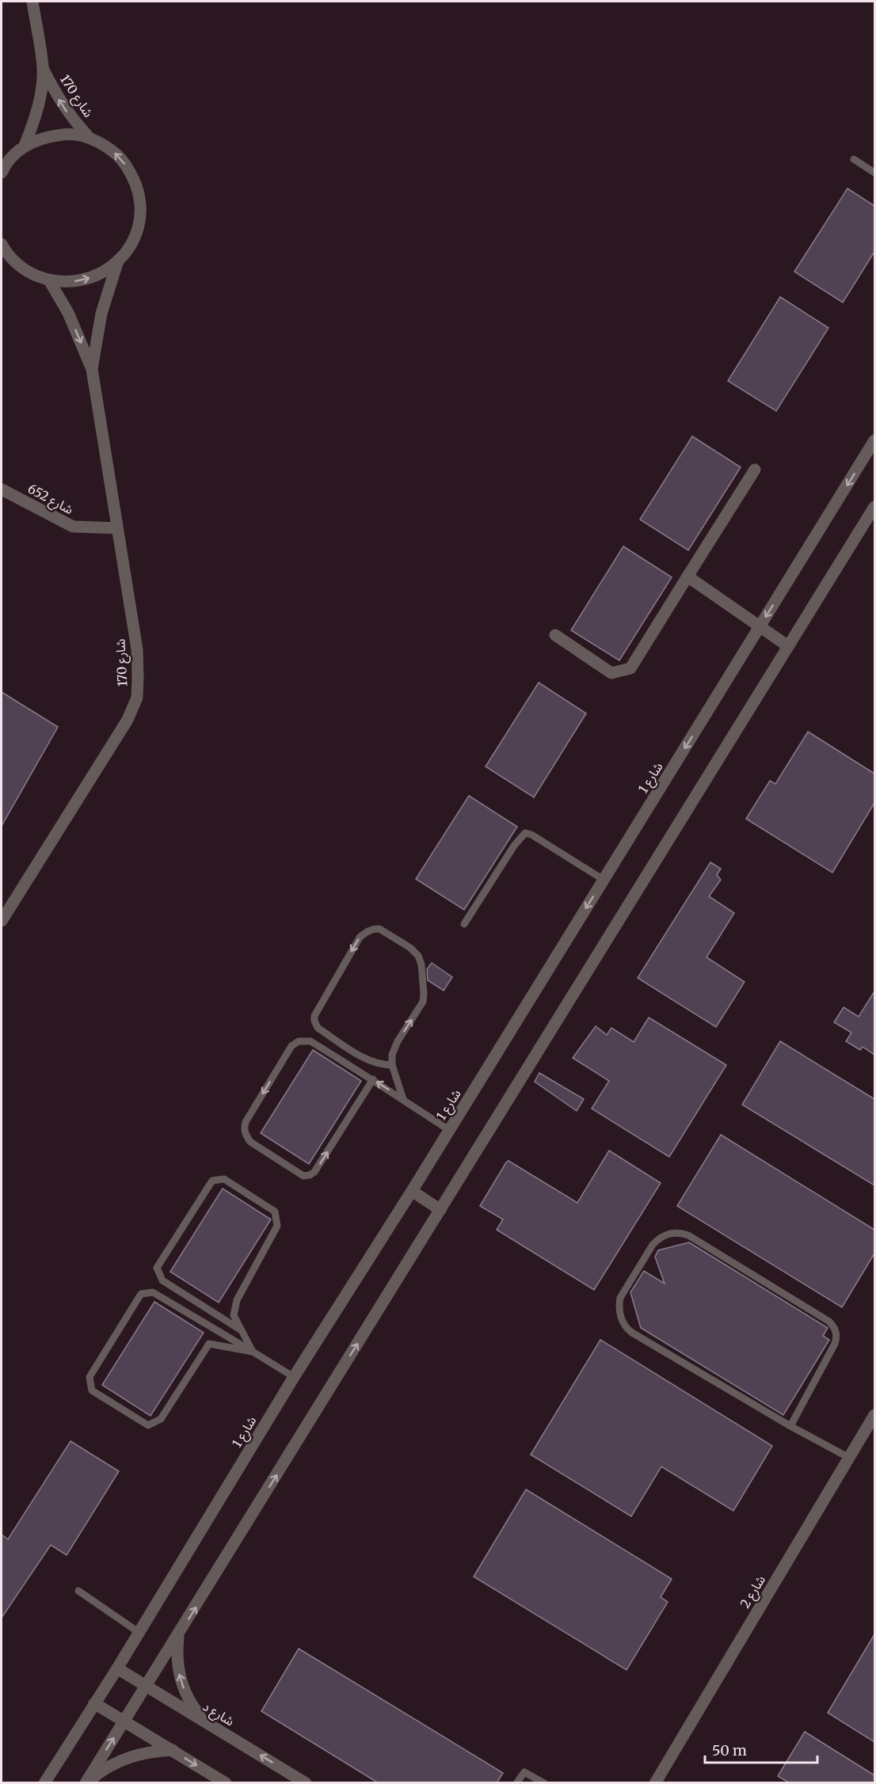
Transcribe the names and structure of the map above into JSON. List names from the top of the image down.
{
  "streets": {
    "street": [
      "شارع 170",
      "شارع 652",
      "شارع 1",
      "شارع 2",
      "شارع د"
    ]
  },
  "crossings": [
    ["شارع 170", "شارع 652"],
    ["شارع 1", "شارع د"]
  ],
  "scale_bar": "50 m"
}
